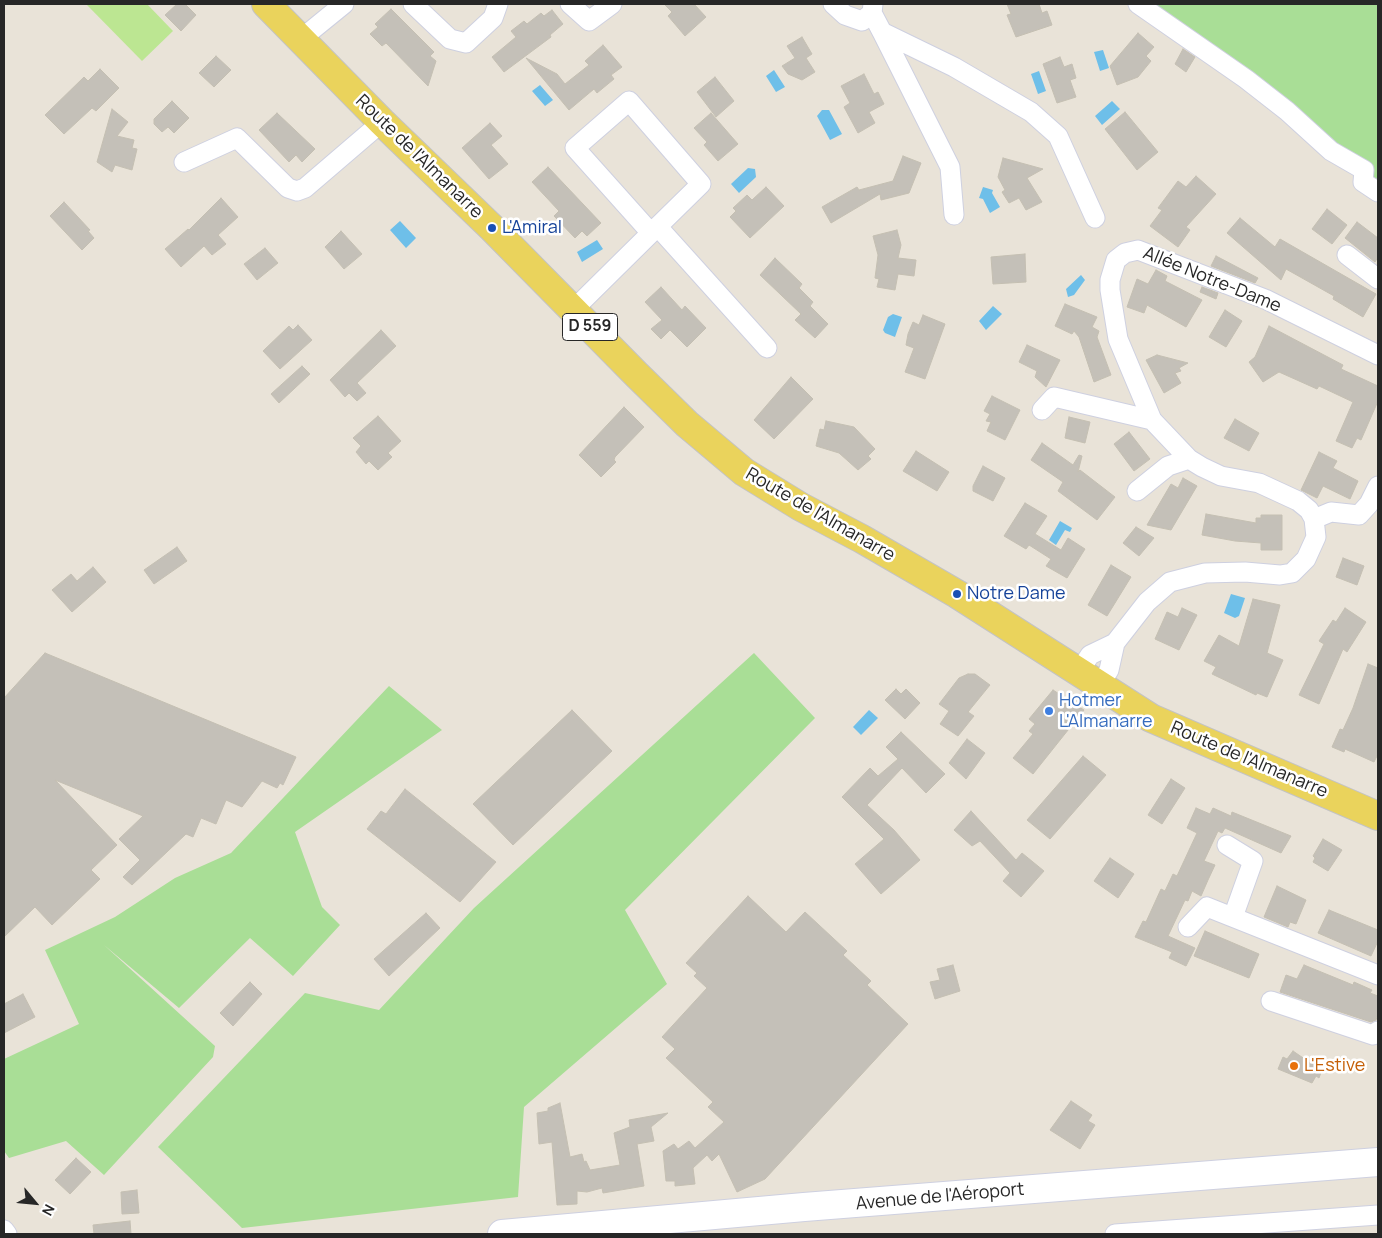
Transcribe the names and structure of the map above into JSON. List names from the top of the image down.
{
  "streets": {
    "main road": ["Route de l'Almanarre", "D 559", "Avenue de l'Aéroport"],
    "street": ["Allée Notre-Dame"]
  },
  "places": [
    "L'Amiral",
    "Notre Dame",
    "Hotmer L'Almanarre",
    "L'Estive"
  ],
  "north": "bottom right"
}
